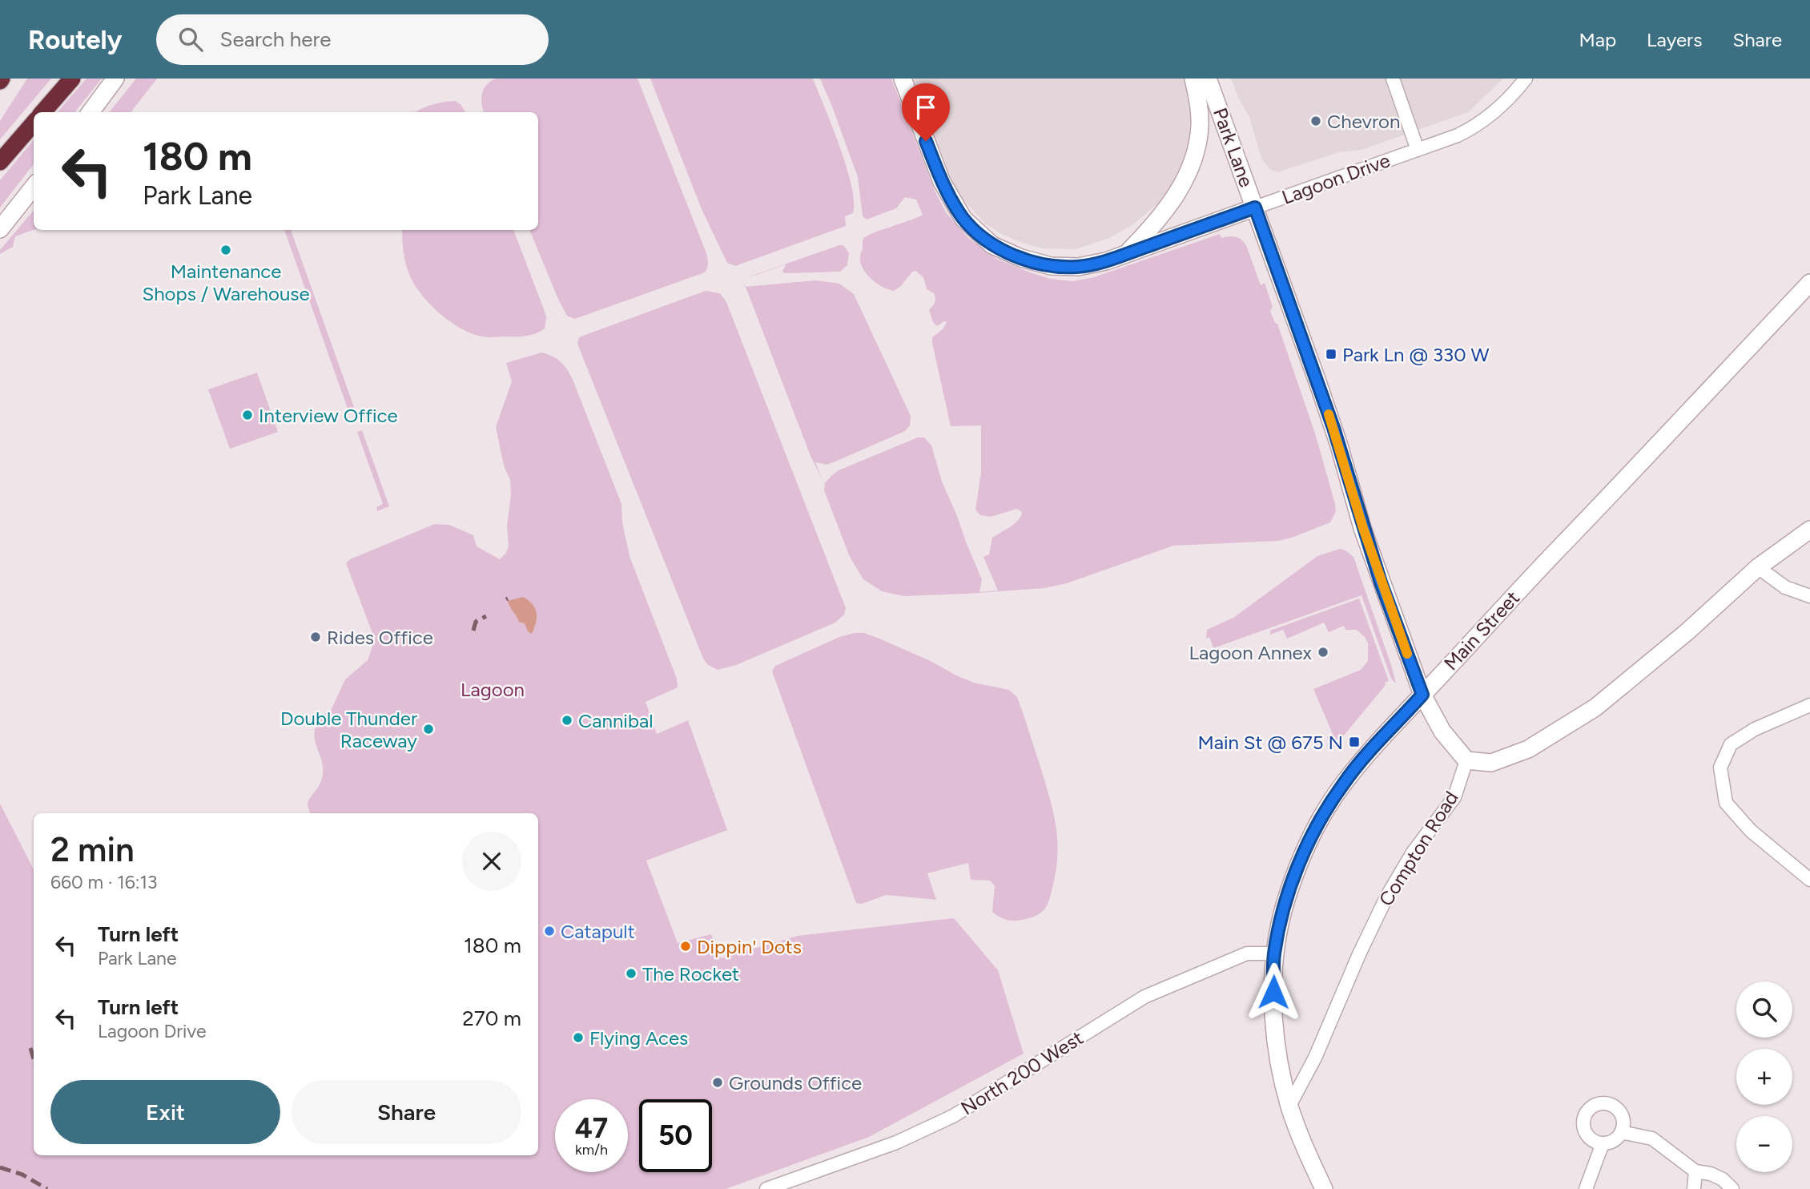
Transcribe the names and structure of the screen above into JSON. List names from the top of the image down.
{
  "streets": {
    "main road": ["Park Lane", "Lagoon Drive", "Main Street"],
    "street": ["Compton Road", "North 200 West"]
  },
  "crossings": [
    ["Park Lane", "Lagoon Drive"],
    ["Park Lane", "Main Street"],
    ["Park Lane", "Compton Road"],
    ["Main Street", "Compton Road"],
    ["Main Street", "North 200 West"]
  ],
  "parks": ["Lagoon"],
  "places": {
    "other": [
      "Chevron",
      "Maintenance Shops / Warehouse",
      "Interview Office",
      "Rides Office",
      "Lagoon Annex",
      "Cannibal",
      "Double Thunder Raceway",
      "Catapult",
      "Dippin' Dots",
      "The Rocket",
      "Flying Aces",
      "Grounds Office"
    ],
    "transit": ["Park Ln @ 330 W", "Main St @ 675 N"]
  },
  "page": {
    "header": "Routely",
    "search": "Search here",
    "nav": ["Map", "Layers", "Share"],
    "turn": ["180 m", "Park Lane"],
    "heading": ["2 min", "660 m · 16:13"],
    "list": [
      {
        "name": "Turn left",
        "note": "Park Lane",
        "value": "180 m"
      },
      {
        "name": "Turn left",
        "note": "Lagoon Drive",
        "value": "270 m"
      }
    ],
    "map_buttons": ["+", "−"],
    "buttons": ["Exit", "Share"],
    "speed": "47 km/h",
    "limit": "50"
  }
}
